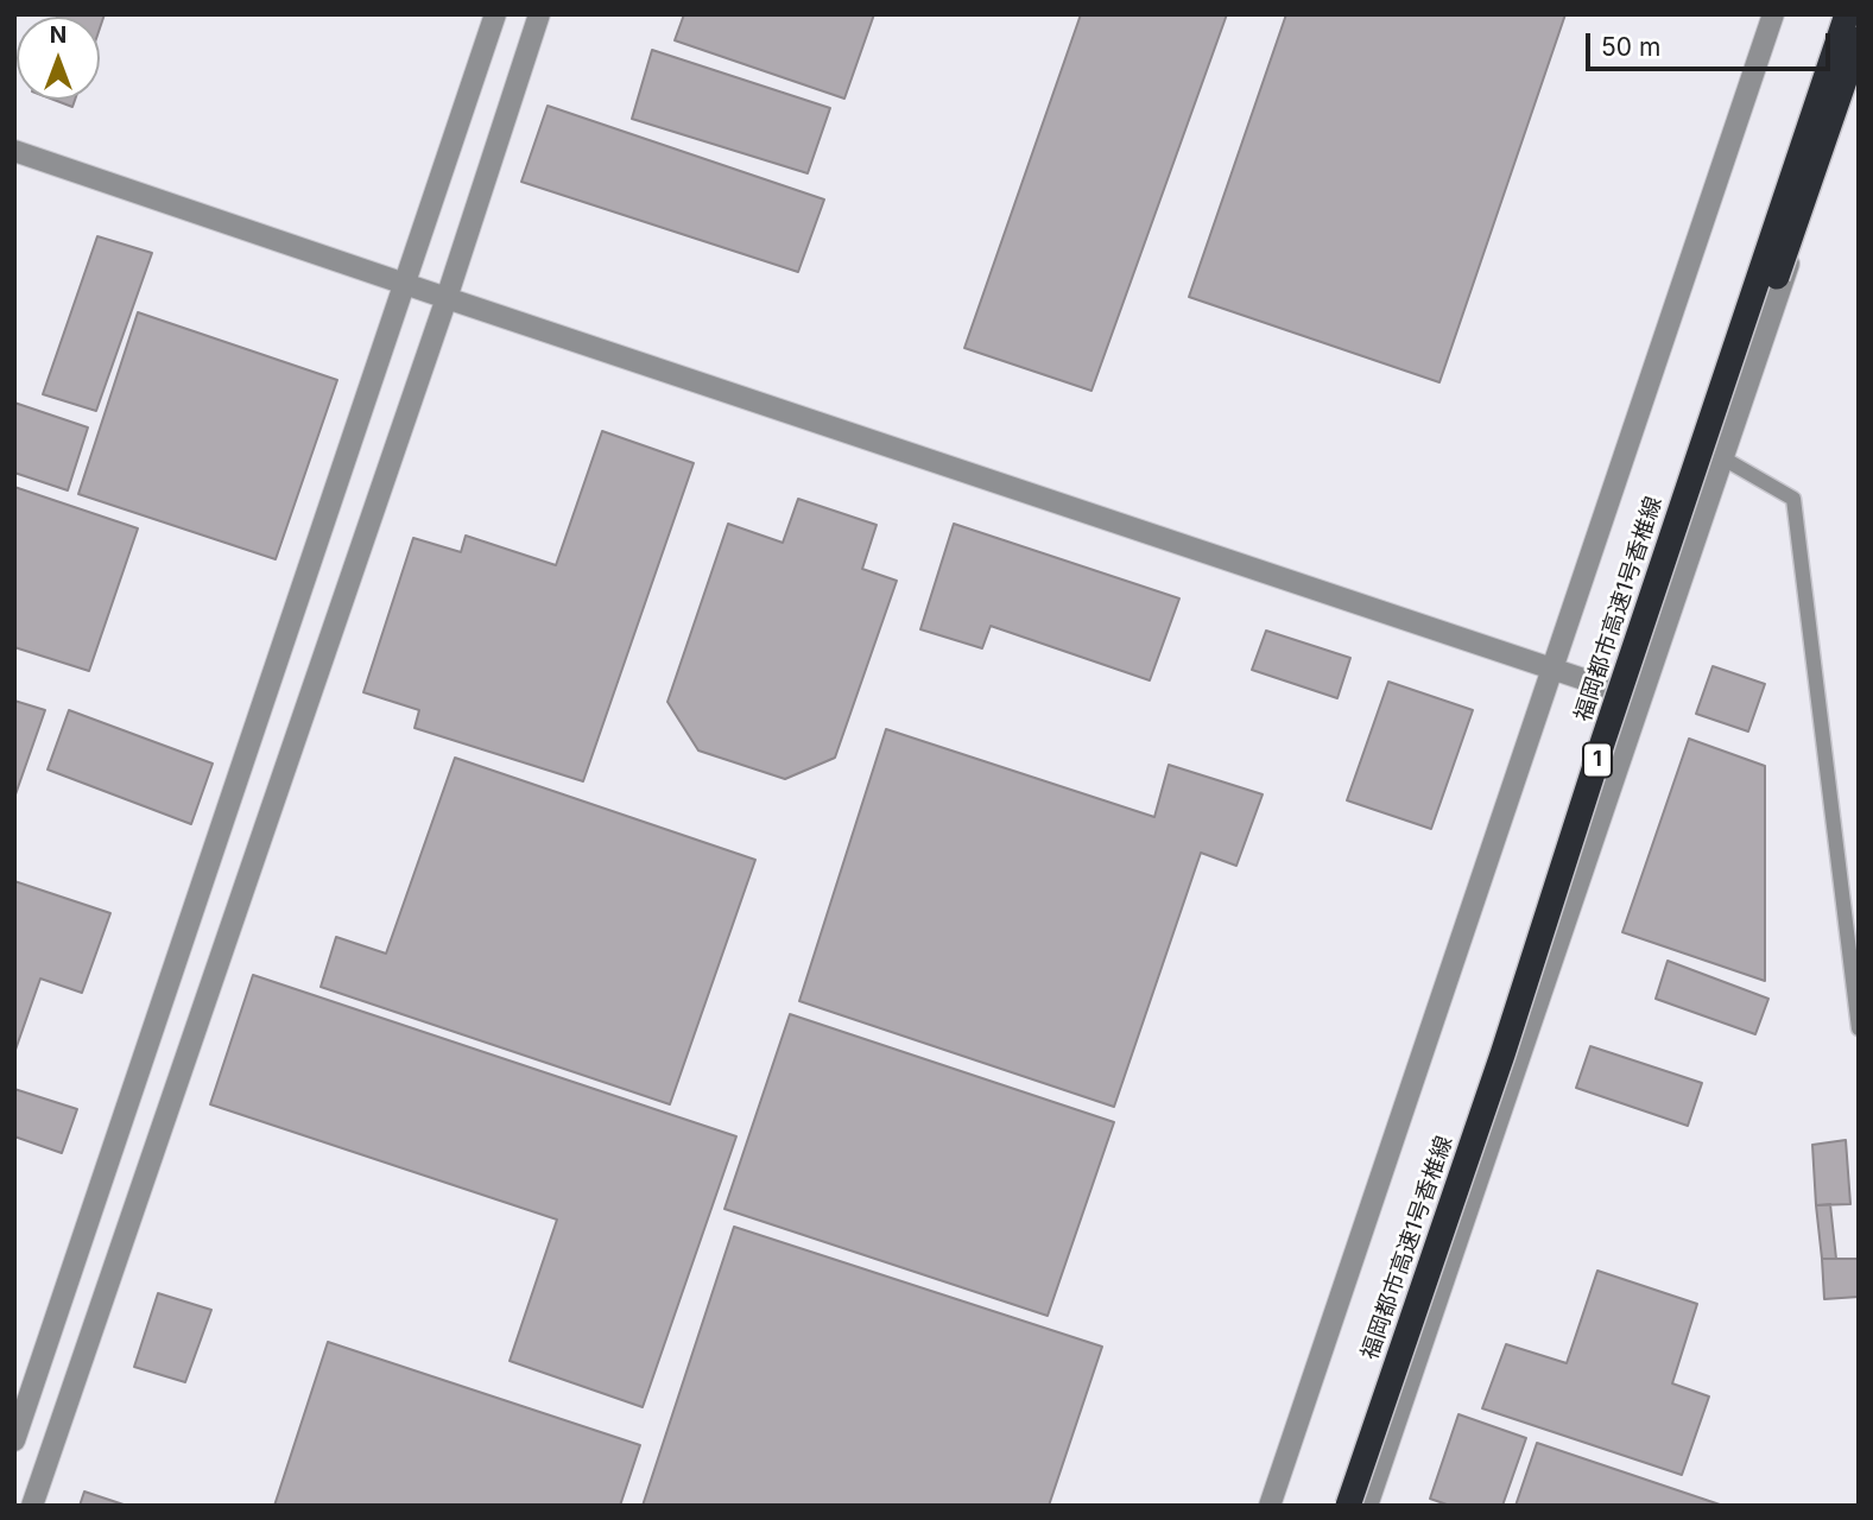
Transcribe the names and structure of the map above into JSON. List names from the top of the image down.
{
  "streets": {
    "highway": ["福岡都市高速1号香椎線", "1"]
  },
  "scale_bar": "50 m",
  "north": "top"
}
